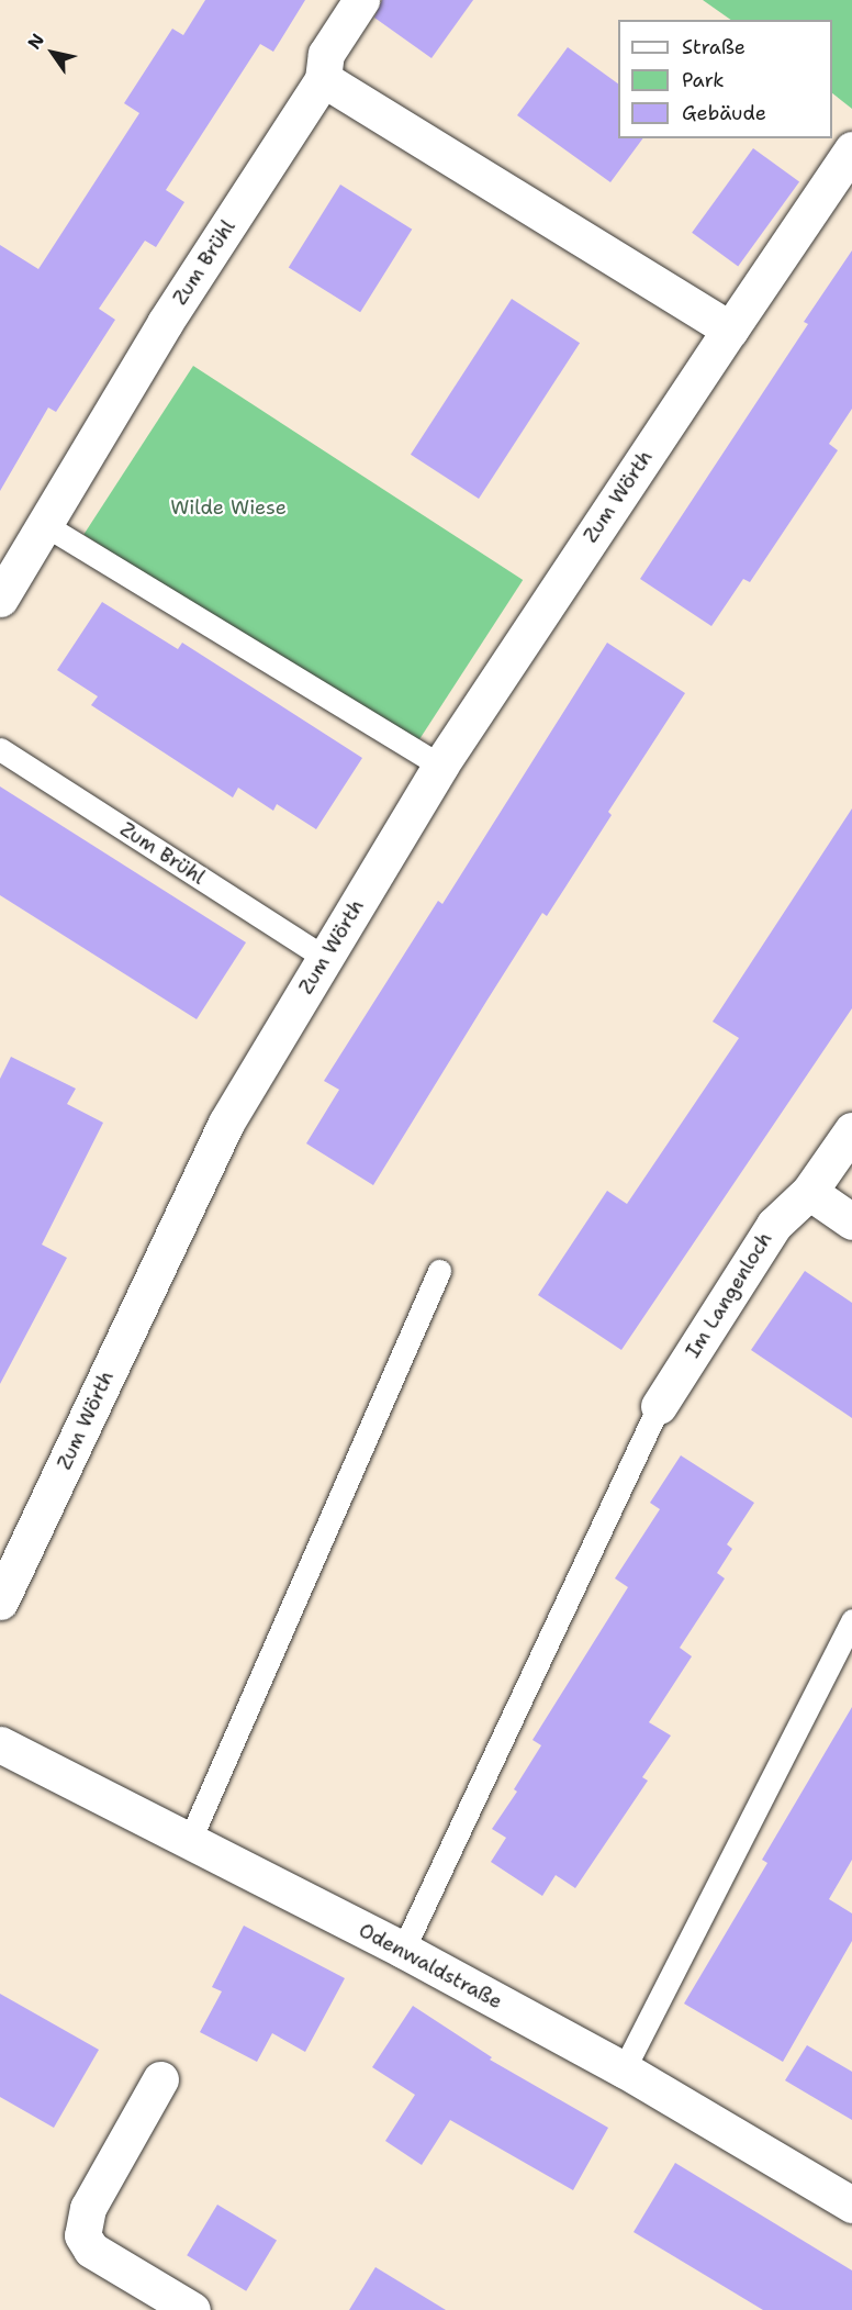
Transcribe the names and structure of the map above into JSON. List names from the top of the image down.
{
  "streets": {
    "street": [
      "Zum Brühl",
      "Zum Wörth",
      "Im Langenloch",
      "Odenwaldstraße"
    ]
  },
  "crossings": [
    ["Zum Brühl", "Zum Wörth"]
  ],
  "parks": ["Wilde Wiese"],
  "legend": ["Straße", "Park", "Gebäude"],
  "north": "top left"
}
